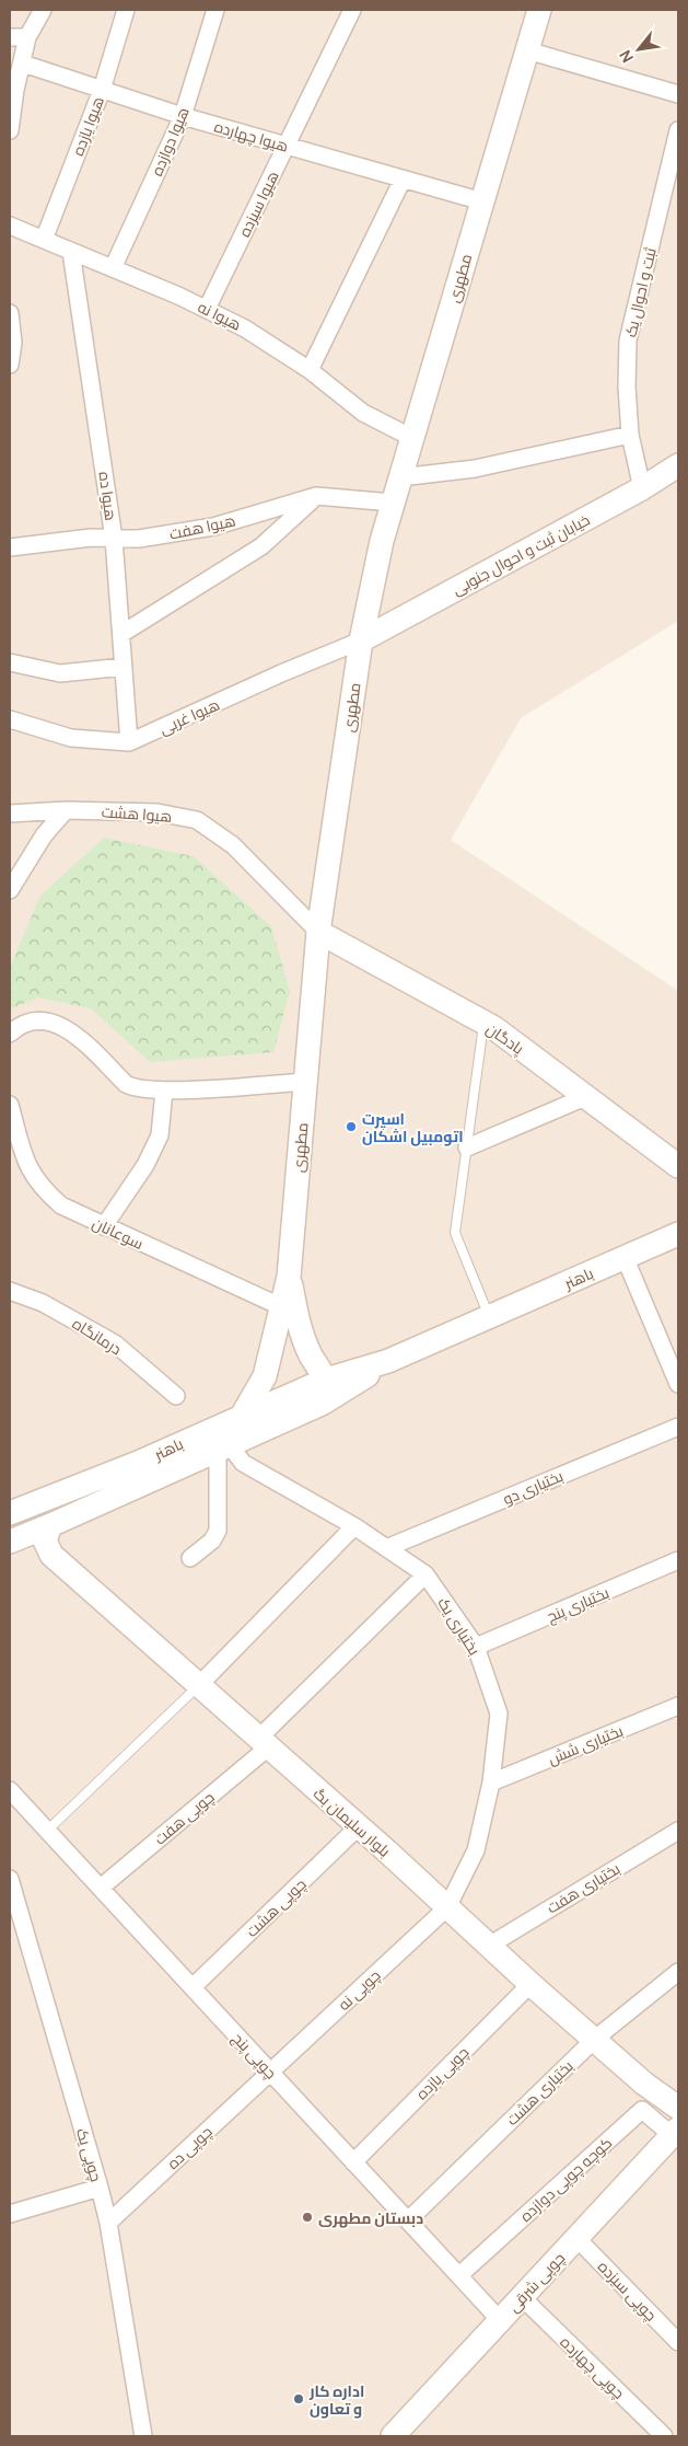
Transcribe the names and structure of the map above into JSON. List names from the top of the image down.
{
  "streets": {
    "main road": [
      "مطهری",
      "خیابان ثبت و احوال جنوبی",
      "پادگان",
      "باهنر",
      "بلوار سلیمان بگ",
      "چوپی شرقی"
    ],
    "street": [
      "هیوا یازده",
      "هیوا چهارده",
      "هیوا دوازده",
      "هیوا سیزده",
      "ثبت و احوال یک",
      "هیوا نه",
      "هیوا ده",
      "هیوا هفت",
      "هیوا غربی",
      "هیوا هشت",
      "سوعانان",
      "درمانگاه",
      "بختیاری دو",
      "بختیاری پنج",
      "بختیاری یک",
      "بختیاری شش",
      "چوپی هفت",
      "بختیاری هفت",
      "چوپی هشت",
      "چوپی نه",
      "چوپی پنج",
      "چوپی یازده",
      "بختیاری هشت",
      "چوپی ده",
      "چوپی یک",
      "کوچه چوپی دوازده",
      "چوپی سیزده",
      "چوپی چهارده"
    ]
  },
  "crossings": [
    ["هیوا یازده", "هیوا چهارده"],
    ["هیوا یازده", "هیوا نه"],
    ["هیوا چهارده", "هیوا دوازده"],
    ["هیوا چهارده", "هیوا سیزده"],
    ["هیوا چهارده", "مطهری"],
    ["هیوا دوازده", "هیوا نه"],
    ["هیوا سیزده", "هیوا نه"],
    ["مطهری", "هیوا نه"],
    ["مطهری", "هیوا هفت"],
    ["مطهری", "خیابان ثبت و احوال جنوبی"],
    ["مطهری", "هیوا غربی"],
    ["مطهری", "هیوا هشت"],
    ["مطهری", "پادگان"],
    ["مطهری", "سوعانان"],
    ["مطهری", "باهنر"],
    ["ثبت و احوال یک", "خیابان ثبت و احوال جنوبی"],
    ["هیوا نه", "هیوا ده"],
    ["هیوا ده", "هیوا هفت"],
    ["هیوا ده", "هیوا غربی"],
    ["خیابان ثبت و احوال جنوبی", "هیوا غربی"],
    ["هیوا هشت", "پادگان"],
    ["باهنر", "بختیاری یک"],
    ["باهنر", "بلوار سلیمان بگ"],
    ["بختیاری دو", "بختیاری یک"],
    ["بختیاری پنج", "بختیاری یک"],
    ["بختیاری یک", "بختیاری شش"],
    ["بختیاری یک", "چوپی هفت"],
    ["بختیاری یک", "بلوار سلیمان بگ"],
    ["بختیاری یک", "چوپی نه"],
    ["چوپی هفت", "بلوار سلیمان بگ"],
    ["چوپی هفت", "چوپی پنج"],
    ["بلوار سلیمان بگ", "بختیاری هفت"],
    ["بلوار سلیمان بگ", "چوپی هشت"],
    ["بلوار سلیمان بگ", "چوپی نه"],
    ["بلوار سلیمان بگ", "چوپی یازده"],
    ["بلوار سلیمان بگ", "بختیاری هشت"],
    ["چوپی هشت", "چوپی پنج"],
    ["چوپی نه", "چوپی پنج"],
    ["چوپی نه", "چوپی ده"],
    ["چوپی پنج", "چوپی یازده"],
    ["چوپی پنج", "بختیاری هشت"],
    ["چوپی پنج", "چوپی ده"],
    ["چوپی پنج", "کوچه چوپی دوازده"],
    ["چوپی پنج", "چوپی شرقی"],
    ["چوپی ده", "چوپی یک"],
    ["کوچه چوپی دوازده", "چوپی شرقی"],
    ["چوپی شرقی", "چوپی سیزده"],
    ["چوپی شرقی", "چوپی چهارده"]
  ],
  "places": ["اسپرت اتومبیل اشکان", "دبستان مطهری", "اداره کار و تعاون"],
  "north": "bottom left"
}
